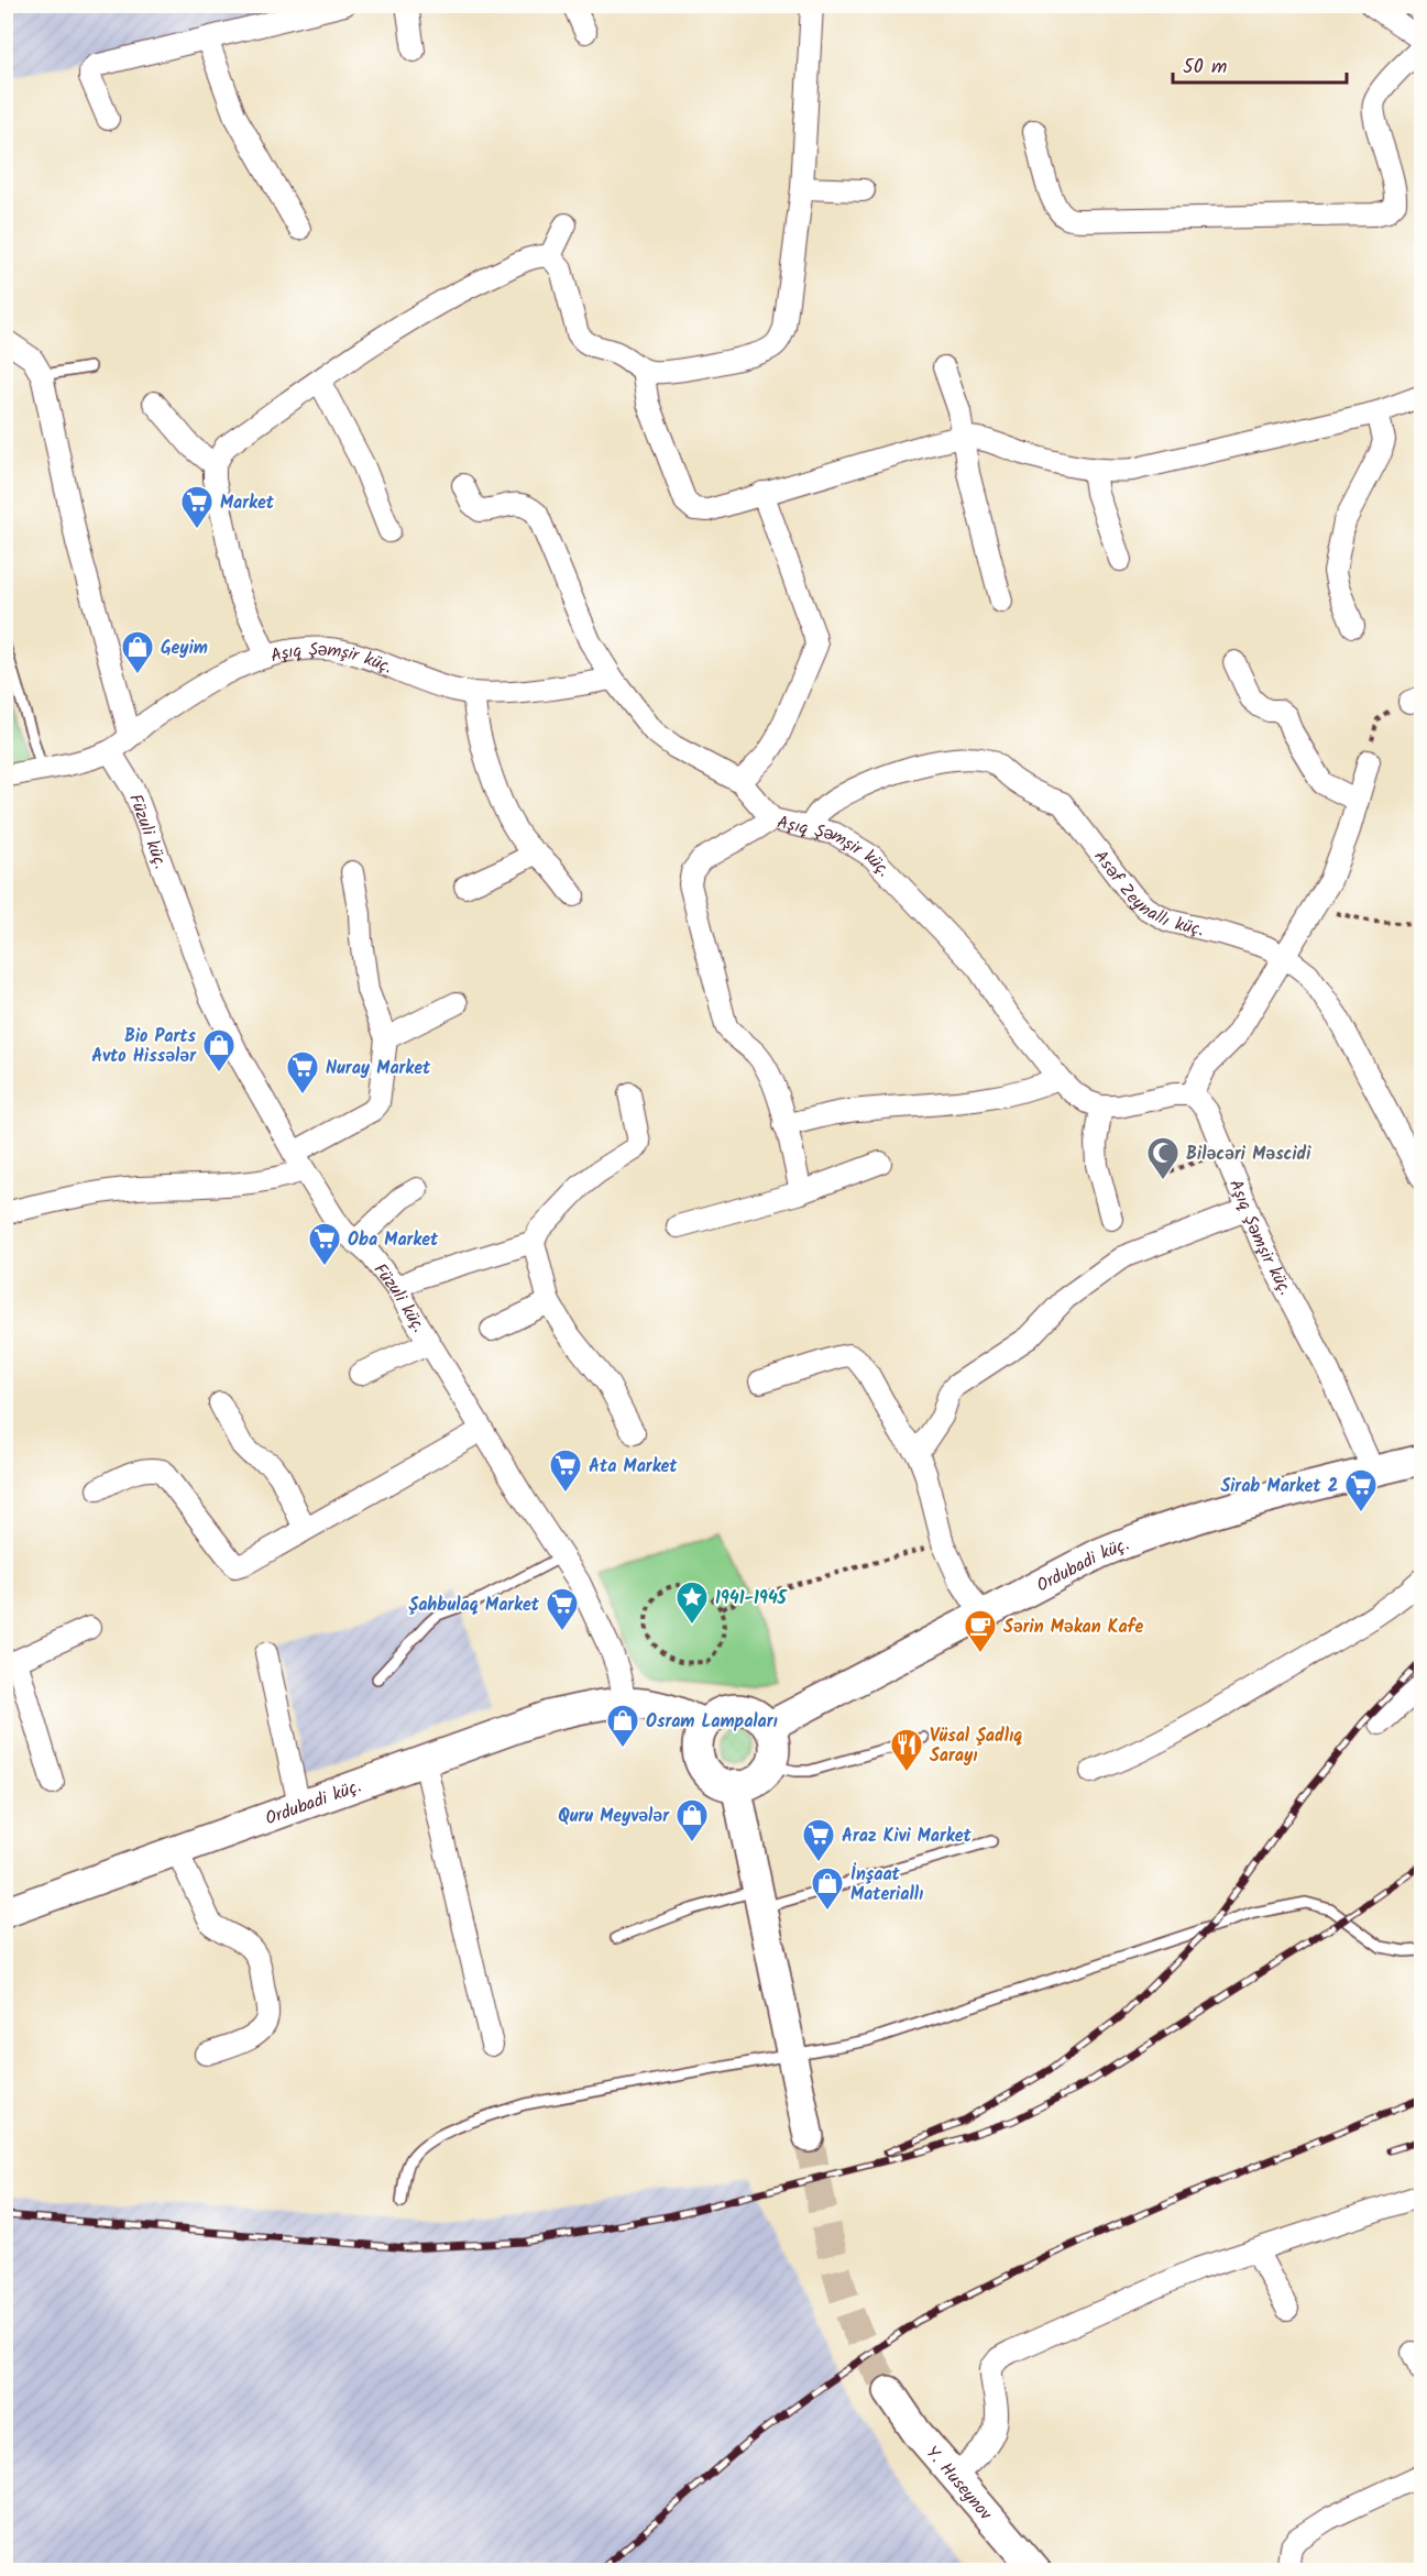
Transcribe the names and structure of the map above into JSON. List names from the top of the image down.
{
  "streets": {
    "main road": ["Ordubadi küç.", "Y. Huseynov"],
    "street": ["Aşıq Şəmşir küç.", "Füzuli küç.", "Asəf Zeynallı küç."]
  },
  "crossings": [
    ["Aşıq Şəmşir küç.", "Füzuli küç."],
    ["Aşıq Şəmşir küç.", "Asəf Zeynallı küç."],
    ["Aşıq Şəmşir küç.", "Ordubadi küç."],
    ["Füzuli küç.", "Ordubadi küç."]
  ],
  "places": {
    "supermarket": [
      "Market",
      "Nuray Market",
      "Oba Market",
      "Ata Market",
      "Sirab Market 2",
      "Şahbulaq Market",
      "Araz Kivi Market"
    ],
    "shop": [
      "Geyim",
      "Bio Parts Avto Hissələr",
      "Osram Lampaları",
      "Quru Meyvələr",
      "İnşaat Materiallı"
    ],
    "mosque": ["Biləcəri Məscidi"],
    "place": ["1941-1945"],
    "cafe": ["Sərin Məkan Kafe"],
    "restaurant": ["Vüsal Şadlıq Sarayı"]
  },
  "scale_bar": "50 m"
}
